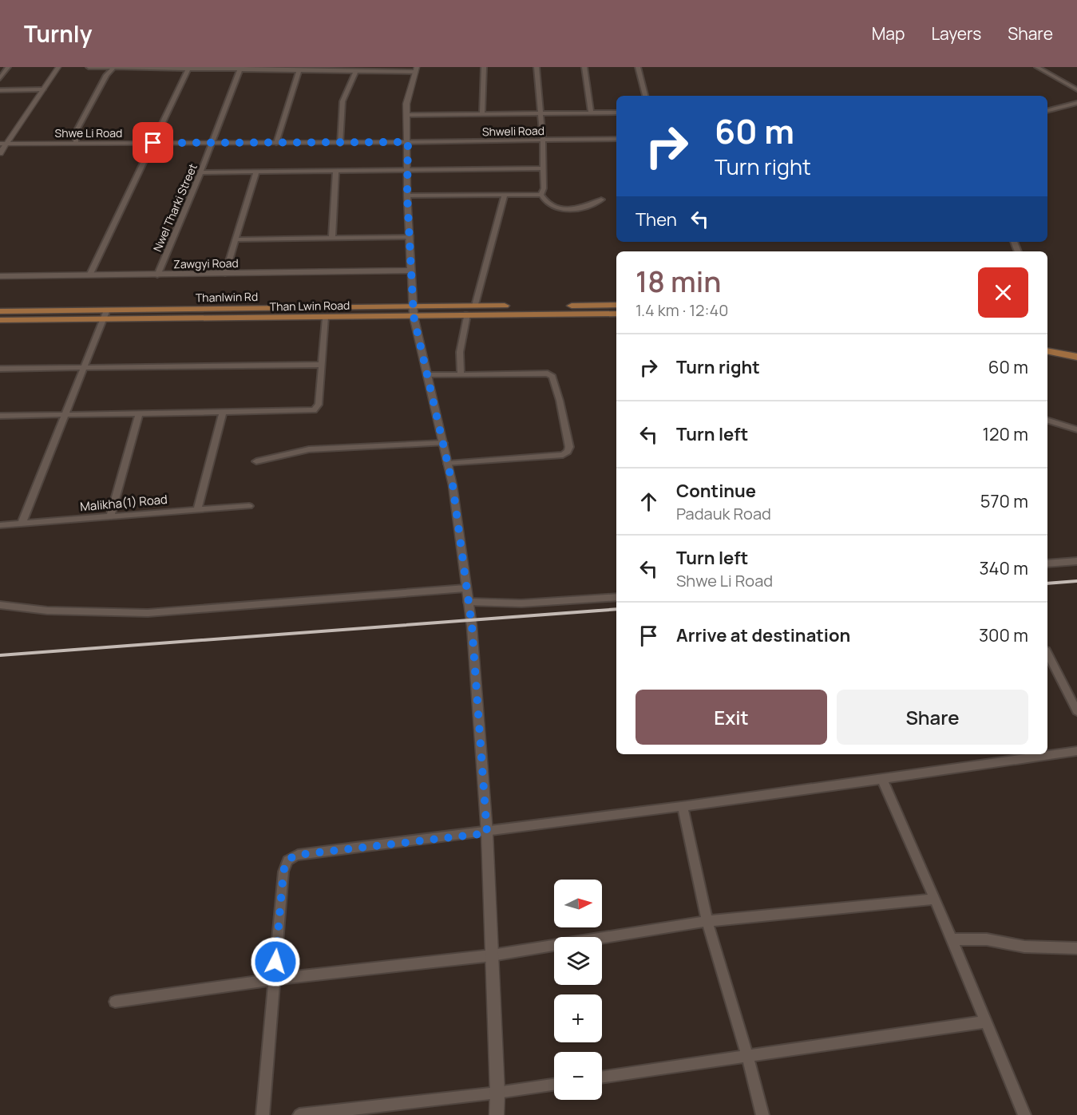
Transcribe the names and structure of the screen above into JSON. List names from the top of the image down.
{
  "streets": {
    "main road": ["Thanlwin Rd", "Than Lwin Road"],
    "street": [
      "Shweli Road",
      "Shwe Li Road",
      "Nwel Tharki Street",
      "Zawgyi Road",
      "Malikha(1) Road"
    ]
  },
  "crossings": [
    ["Shweli Road", "Shwe Li Road"],
    ["Shwe Li Road", "Nwel Tharki Street"],
    ["Nwel Tharki Street", "Zawgyi Road"],
    ["Thanlwin Rd", "Than Lwin Road"]
  ],
  "north": "right",
  "page": {
    "header": "Turnly",
    "nav": ["Map", "Layers", "Share"],
    "turn": ["60 m", "Turn right"],
    "then": "Then",
    "heading": ["18 min", "1.4 km · 12:40"],
    "list": [
      {
        "name": "Turn right",
        "value": "60 m"
      },
      {
        "name": "Turn left",
        "value": "120 m"
      },
      {
        "name": "Continue",
        "note": "Padauk Road",
        "value": "570 m"
      },
      {
        "name": "Turn left",
        "note": "Shwe Li Road",
        "value": "340 m"
      },
      {
        "name": "Arrive at destination",
        "value": "300 m"
      }
    ],
    "buttons": ["Exit", "Share"],
    "map_buttons": ["+", "−"]
  }
}
